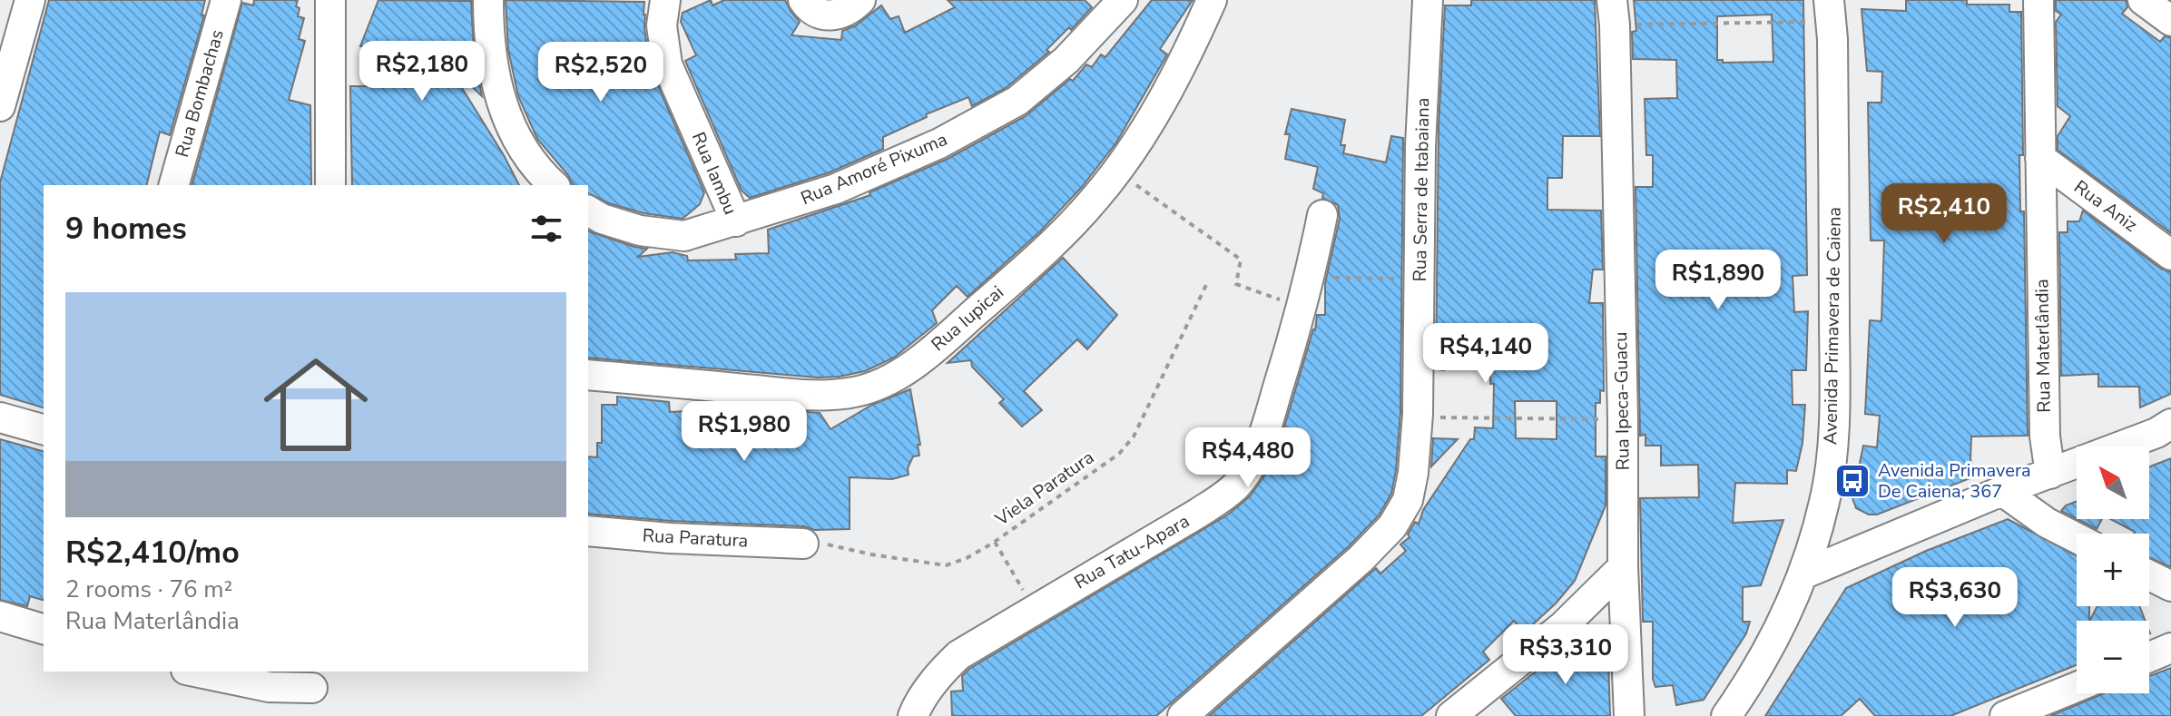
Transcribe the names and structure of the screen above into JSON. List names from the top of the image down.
{
  "streets": {
    "street": [
      "Rua Bombachas",
      "Rua Amoré Pixuma",
      "Rua Iambu",
      "Rua Serra de Itabaiana",
      "Rua Aniz",
      "Rua Iupicai",
      "Avenida Primavera de Caiena",
      "Rua Materlândia",
      "Rua Ipeca-Guacu",
      "Rua Paratura",
      "Rua Tatu-Apara"
    ],
    "path": ["Viela Paratura"]
  },
  "crossings": [
    ["Rua Amoré Pixuma", "Rua Iambu"],
    ["Rua Aniz", "Rua Materlândia"],
    ["Viela Paratura", "Rua Paratura"]
  ],
  "places": {
    "bus stop": ["Avenida Primavera De Caiena, 367"]
  },
  "north": "top left",
  "page": {
    "price": [
      "R$2,180",
      "R$2,520",
      "R$2,410",
      "R$1,890",
      "R$4,140",
      "R$1,980",
      "R$4,480",
      "R$3,630",
      "R$3,310"
    ],
    "heading": "9 homes",
    "list": [
      {
        "name": "R$2,410/mo",
        "note": "2 rooms · 76 m² · Rua Materlândia"
      }
    ],
    "map_buttons": ["+", "−"]
  }
}
